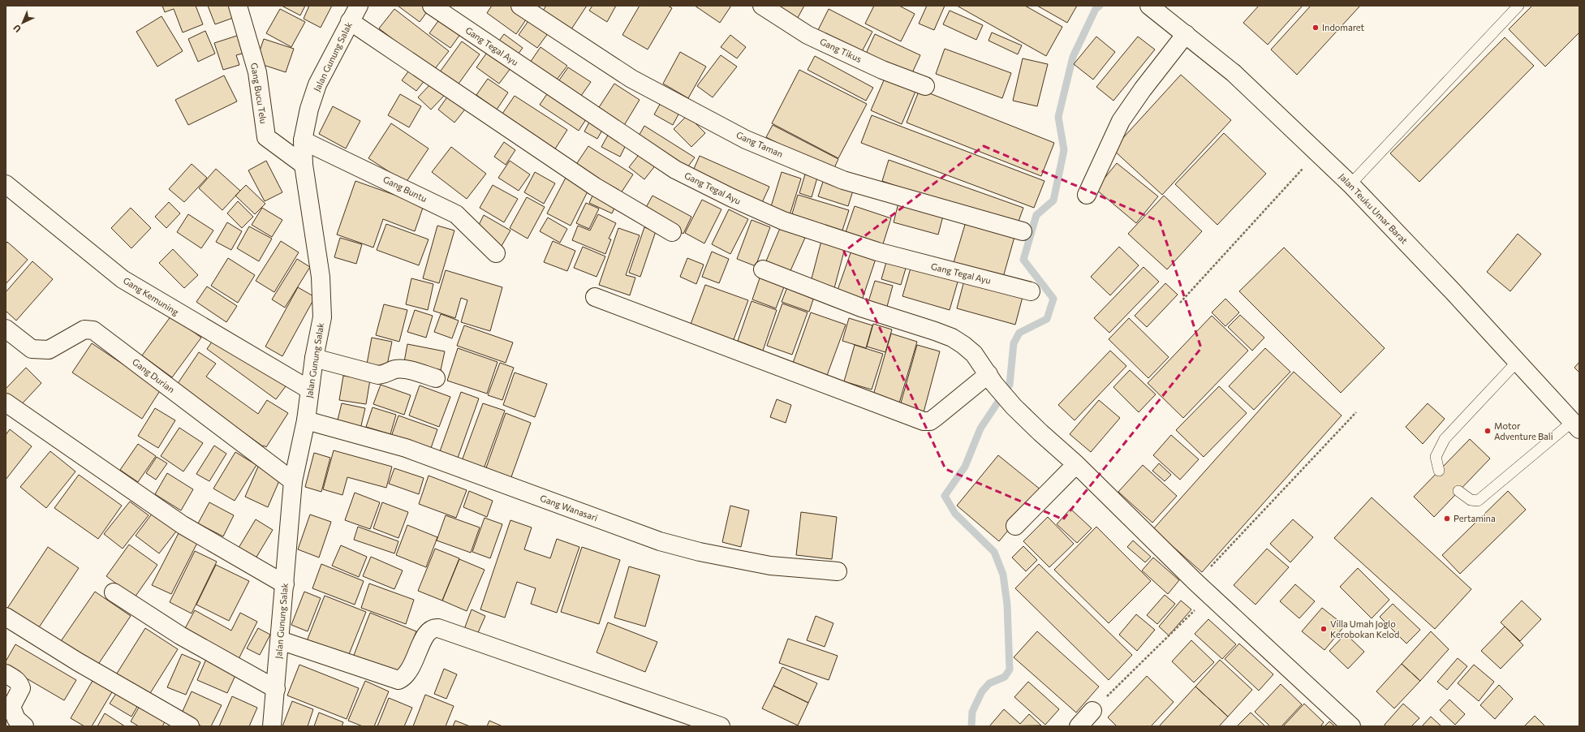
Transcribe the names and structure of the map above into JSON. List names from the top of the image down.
{
  "streets": {
    "street": [
      "Gang Tegal Ayu",
      "Gang Tikus",
      "Jalan Gunung Salak",
      "Gang Bucu Telu",
      "Gang Taman",
      "Gang Buntu",
      "Jalan Teuku Umar Barat",
      "Gang Kemuning",
      "Gang Durian",
      "Gang Wanasari"
    ]
  },
  "crossings": [
    ["Jalan Gunung Salak", "Gang Bucu Telu"],
    ["Jalan Gunung Salak", "Gang Buntu"],
    ["Jalan Gunung Salak", "Gang Kemuning"],
    ["Jalan Gunung Salak", "Gang Durian"],
    ["Jalan Gunung Salak", "Gang Wanasari"]
  ],
  "places": [
    "Indomaret",
    "Motor Adventure Bali",
    "Pertamina",
    "Villa Umah Joglo Kerobokan Kelod"
  ],
  "north": "bottom left"
}
